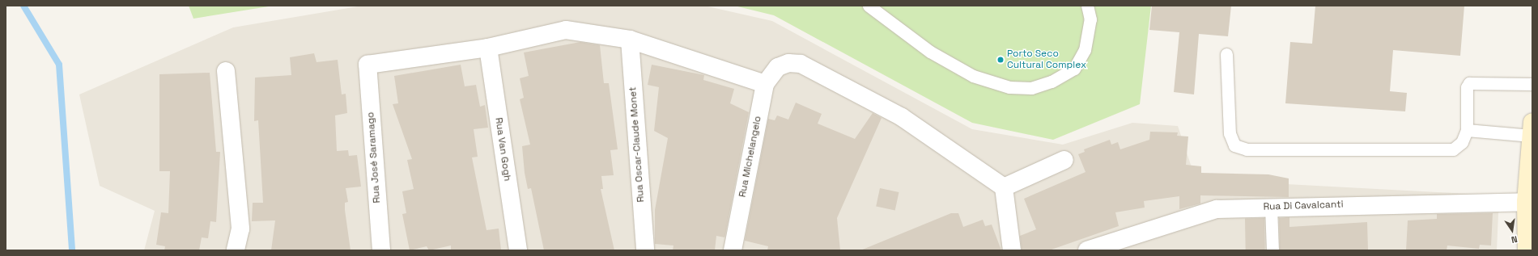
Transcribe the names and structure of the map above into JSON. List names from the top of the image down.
{
  "streets": {
    "street": [
      "Rua Oscar-Claude Monet",
      "Rua Van Gogh",
      "Rua Michelangelo",
      "Rua José Saramago",
      "Rua Di Cavalcanti"
    ]
  },
  "crossings": [
    ["Rua Van Gogh", "Rua José Saramago"]
  ],
  "places": ["Porto Seco Cultural Complex"],
  "north": "bottom"
}
